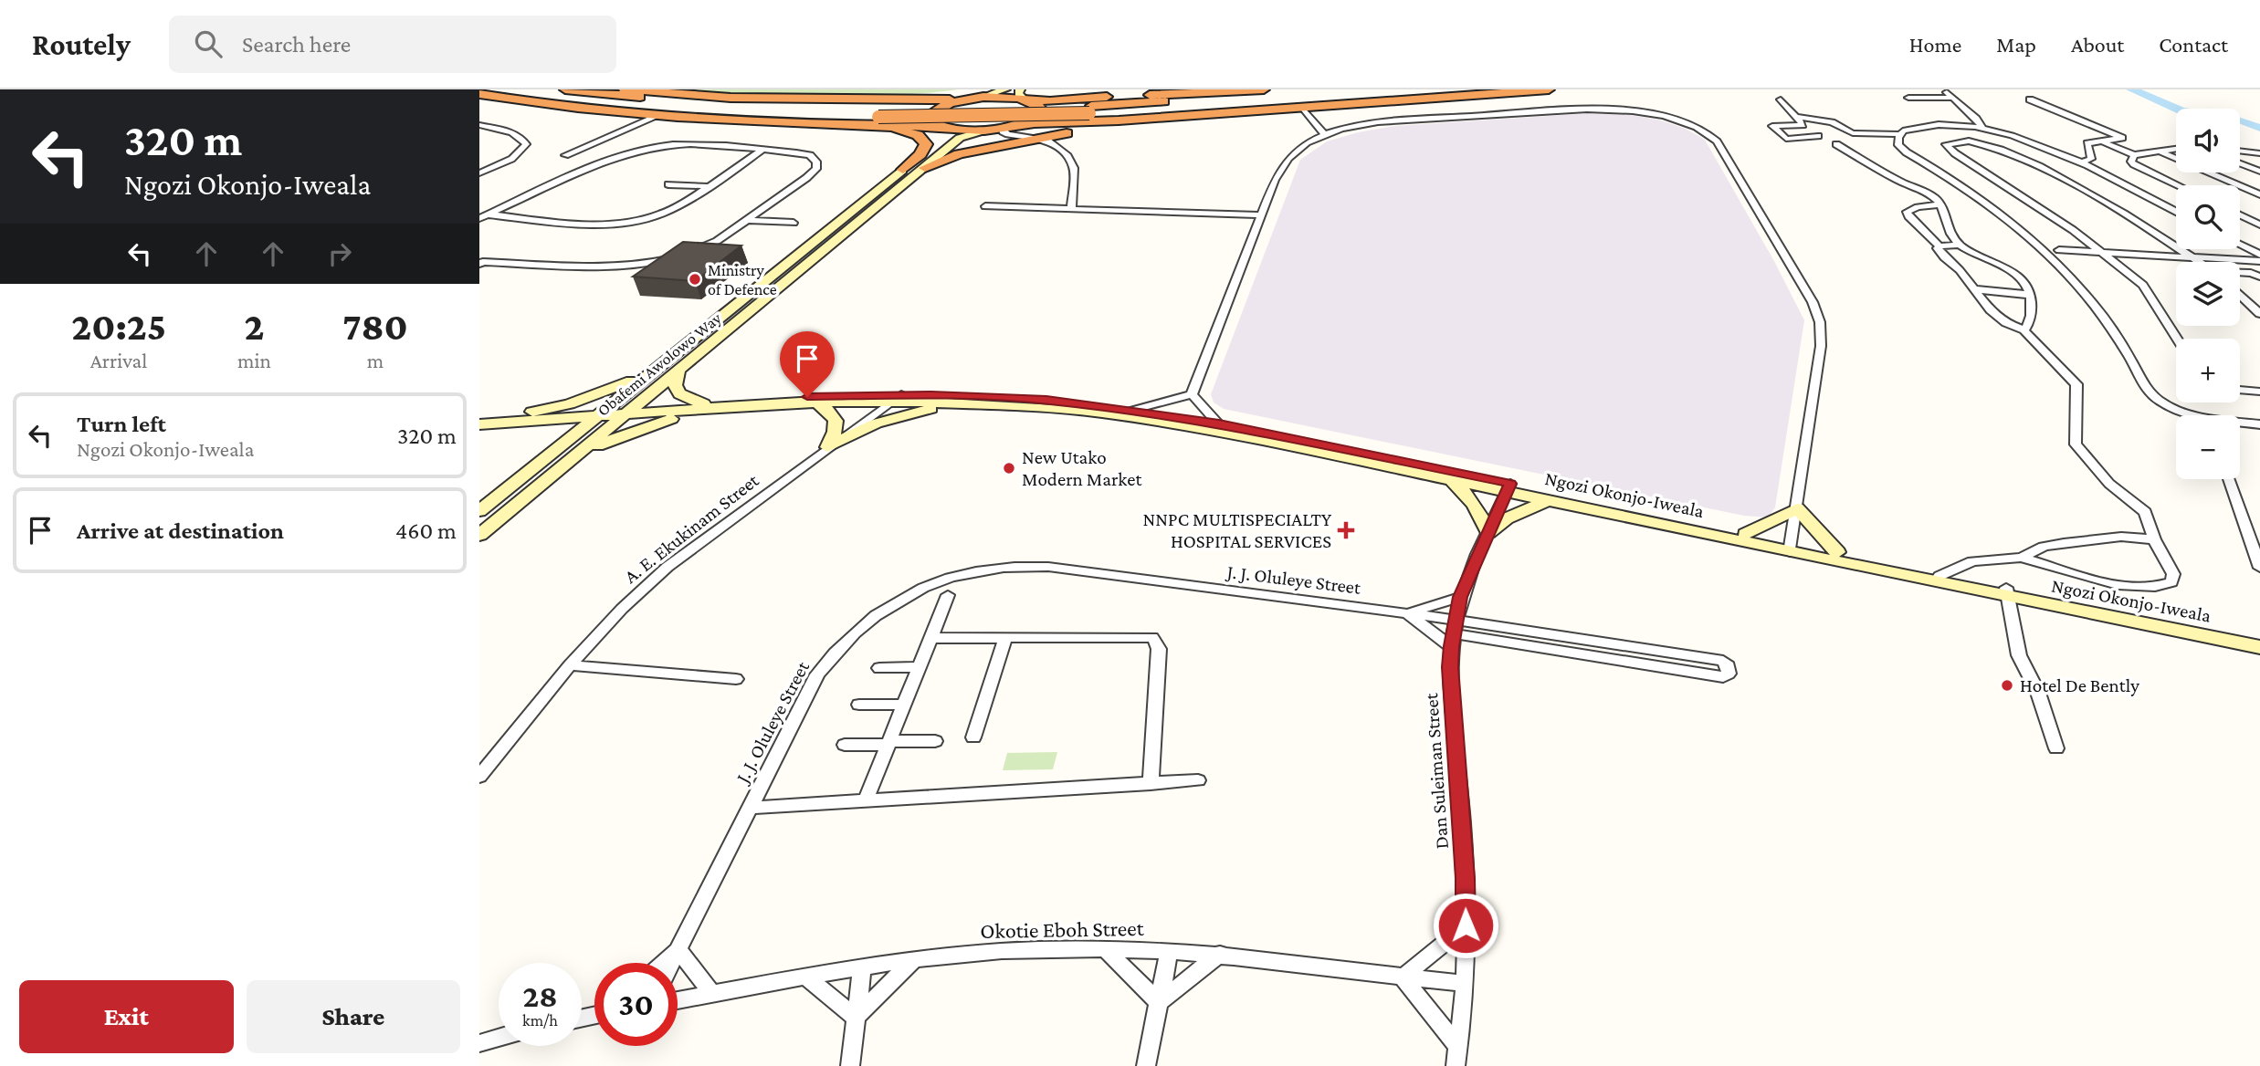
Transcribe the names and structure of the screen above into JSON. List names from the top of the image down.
{
  "streets": {
    "street": [
      "Obafemi Awolowo Way",
      "Ngozi Okonjo-Iweala",
      "A. E. Ekukinam Street",
      "J. J. Oluleye Street",
      "Dan Suleiman Street",
      "Okotie Eboh Street"
    ]
  },
  "crossings": [
    ["Obafemi Awolowo Way", "Ngozi Okonjo-Iweala"],
    ["Ngozi Okonjo-Iweala", "A. E. Ekukinam Street"],
    ["Ngozi Okonjo-Iweala", "Dan Suleiman Street"],
    ["J. J. Oluleye Street", "Dan Suleiman Street"],
    ["Dan Suleiman Street", "Okotie Eboh Street"]
  ],
  "places": {
    "other": ["Ministry of Defence", "New Utako Modern Market", "Hotel De Bently"],
    "health": ["NNPC MULTISPECIALTY HOSPITAL SERVICES"]
  },
  "page": {
    "header": "Routely",
    "search": "Search here",
    "nav": [
      "Home",
      "Map",
      "About",
      "Contact"
    ],
    "turn": ["320 m", "Ngozi Okonjo-Iweala"],
    "map_buttons": ["+", "−"],
    "eta": [
      "20:25",
      "Arrival",
      "2",
      "min",
      "780",
      "m"
    ],
    "list": [
      {
        "name": "Turn left",
        "note": "Ngozi Okonjo-Iweala",
        "value": "320 m"
      },
      {
        "name": "Arrive at destination",
        "value": "460 m"
      }
    ],
    "speed": "28 km/h",
    "limit": "30",
    "buttons": ["Exit", "Share"]
  }
}
